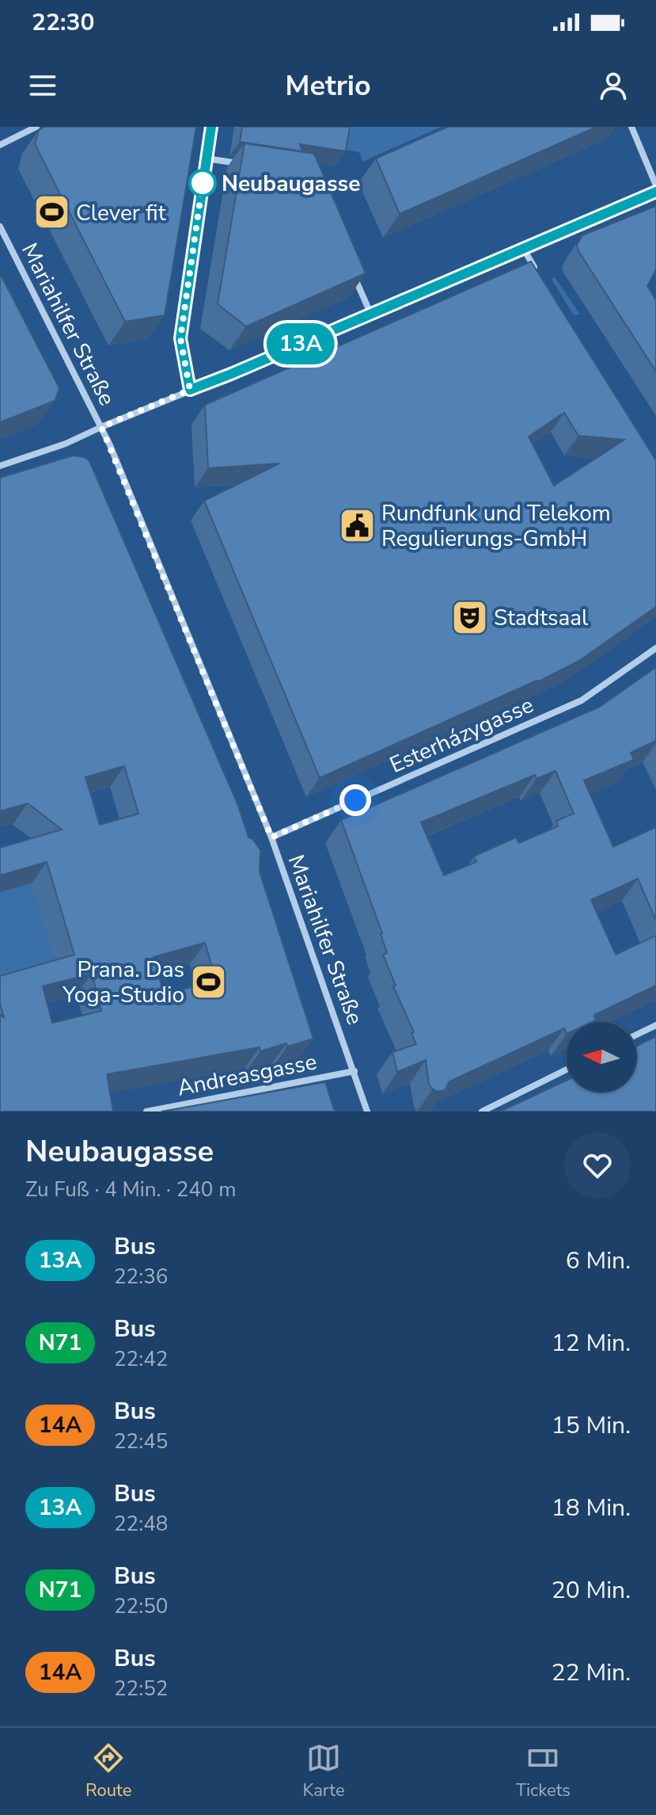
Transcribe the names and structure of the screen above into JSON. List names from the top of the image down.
{
  "streets": {
    "street": ["Mariahilfer Straße", "Esterházygasse", "Andreasgasse"]
  },
  "crossings": [
    ["Mariahilfer Straße", "Esterházygasse"],
    ["Mariahilfer Straße", "Andreasgasse"]
  ],
  "places": {
    "other": ["Neubaugasse"],
    "sports": ["Clever fit", "Prana. Das Yoga-Studio"],
    "public building": ["Rundfunk und Telekom Regulierungs-GmbH"],
    "theatre": ["Stadtsaal"]
  },
  "lines": ["bus line 13A"],
  "north": "left",
  "page": {
    "status": "22:30",
    "header": "Metrio",
    "on_map": "13A",
    "heading": ["Neubaugasse", "Zu Fuß · 4 Min. · 240 m"],
    "list": [
      {
        "mark": "13A",
        "name": "Bus",
        "note": "22:36",
        "value": "6 Min."
      },
      {
        "mark": "N71",
        "name": "Bus",
        "note": "22:42",
        "value": "12 Min."
      },
      {
        "mark": "14A",
        "name": "Bus",
        "note": "22:45",
        "value": "15 Min."
      },
      {
        "mark": "13A",
        "name": "Bus",
        "note": "22:48",
        "value": "18 Min."
      },
      {
        "mark": "N71",
        "name": "Bus",
        "note": "22:50",
        "value": "20 Min."
      },
      {
        "mark": "14A",
        "name": "Bus",
        "note": "22:52",
        "value": "22 Min."
      }
    ],
    "tabs": ["Route", "Karte", "Tickets"]
  }
}
